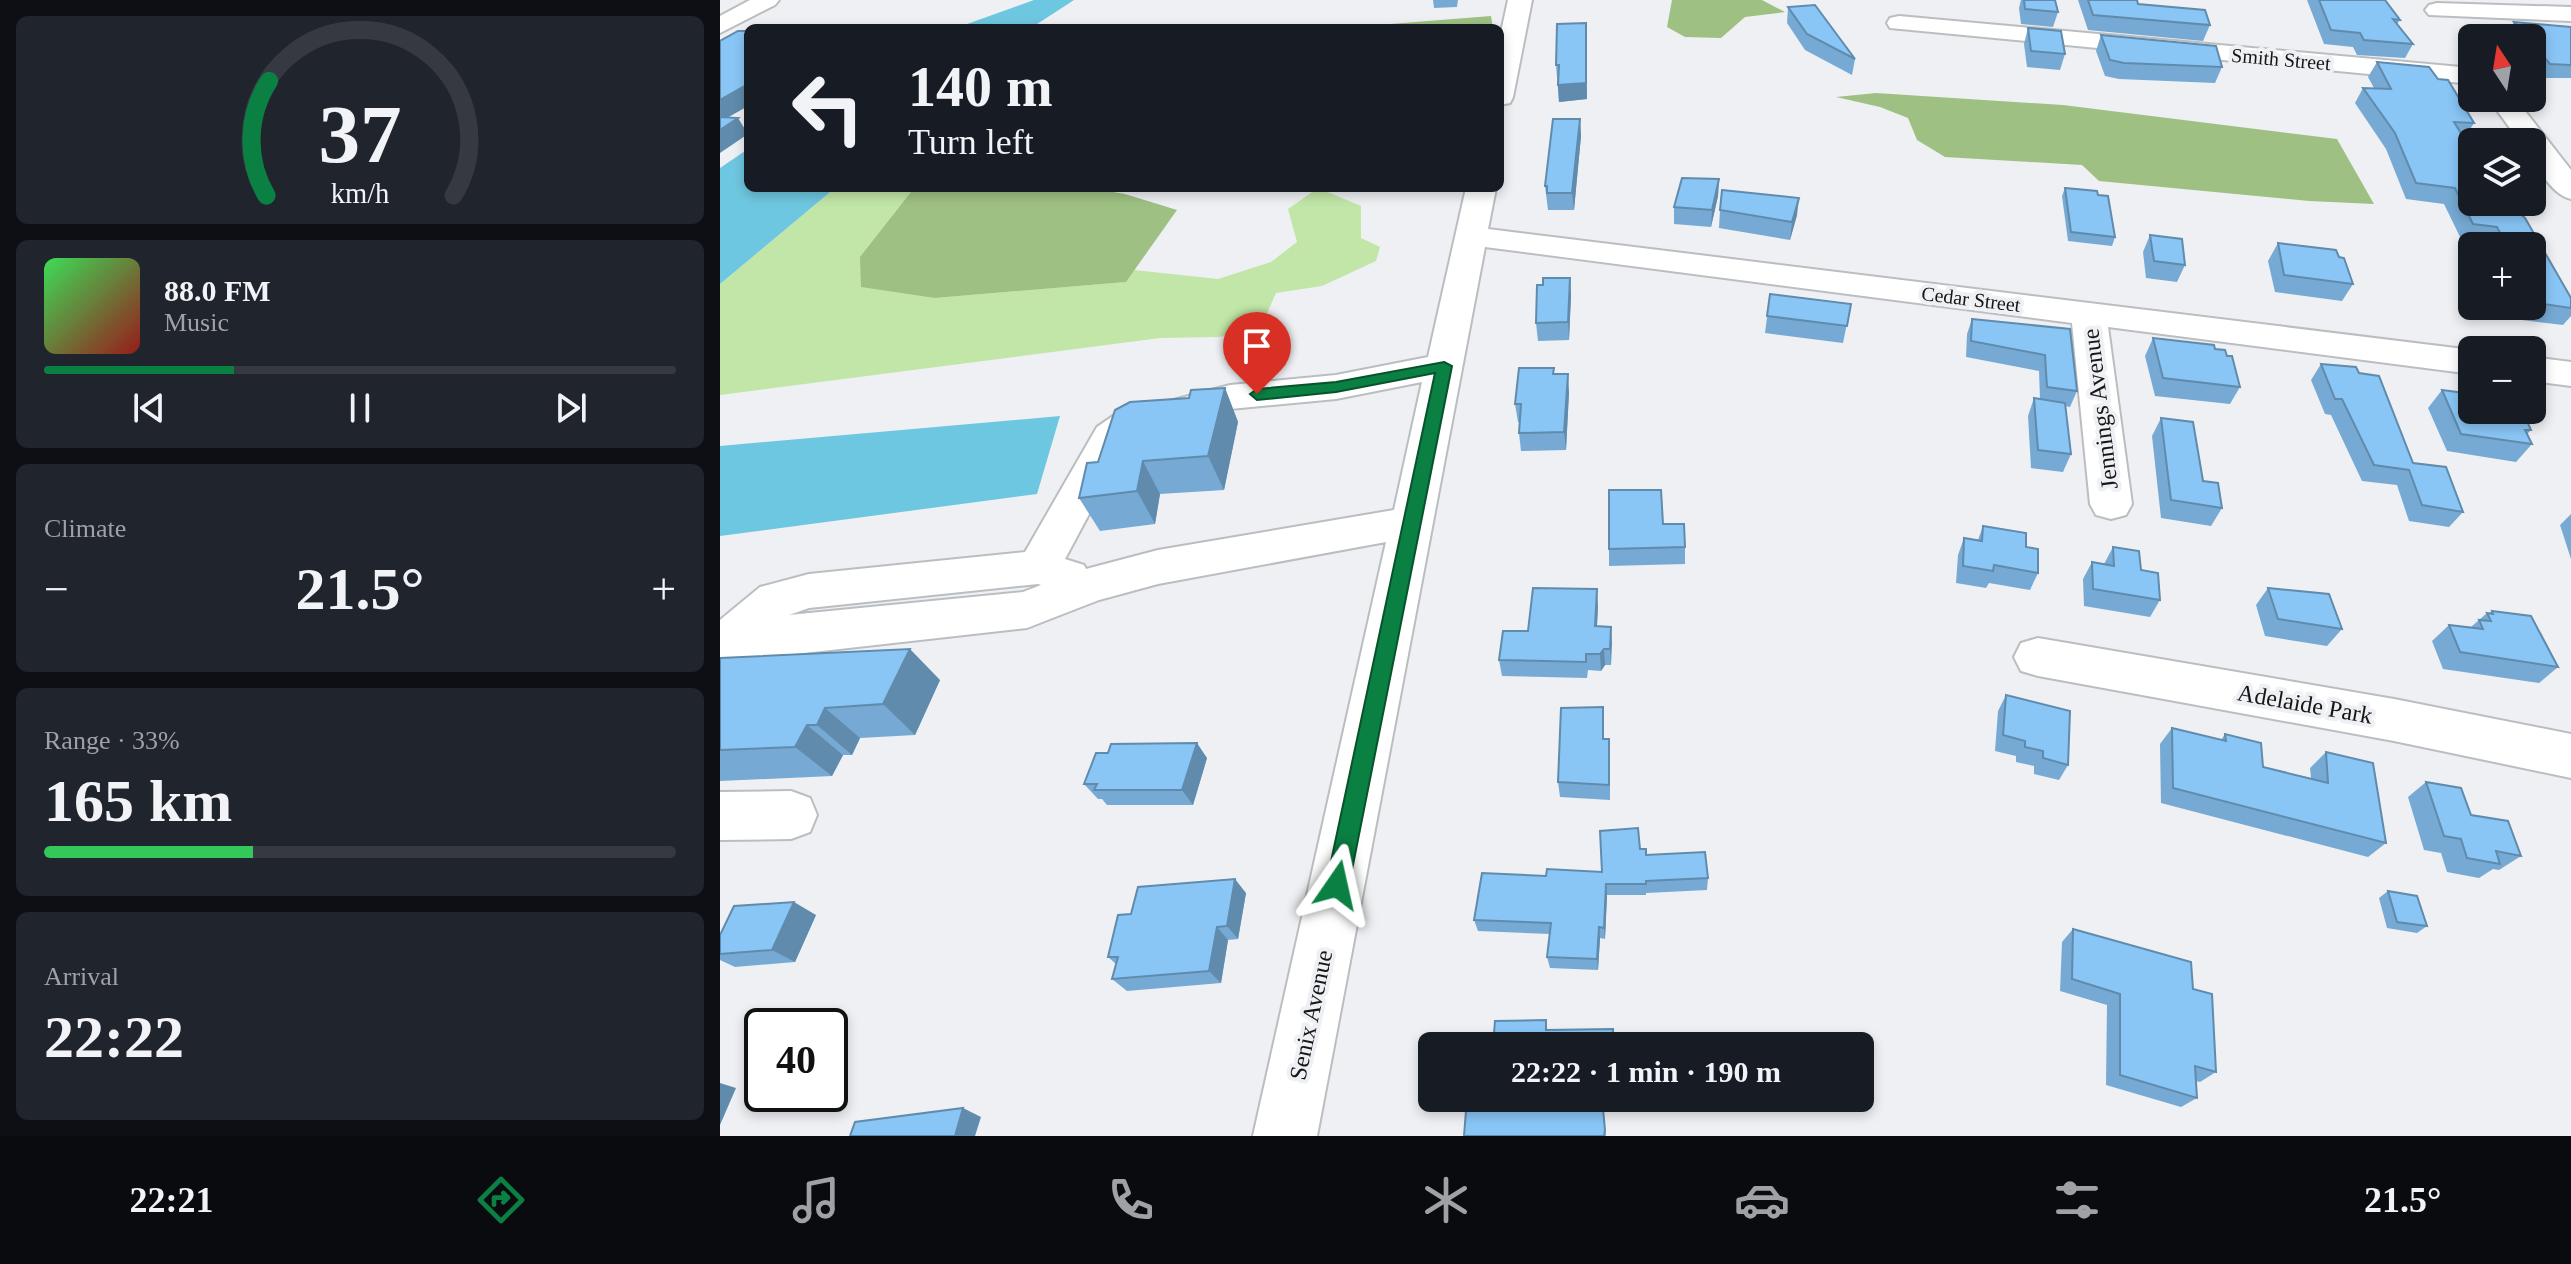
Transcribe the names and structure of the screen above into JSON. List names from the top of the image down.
{
  "streets": {
    "street": [
      "Smith Street",
      "Cedar Street",
      "Jennings Avenue",
      "Adelaide Park",
      "Senix Avenue"
    ]
  },
  "crossings": [
    ["Cedar Street", "Jennings Avenue"],
    ["Cedar Street", "Senix Avenue"]
  ],
  "north": "top",
  "page": {
    "map_buttons": ["+", "−"],
    "turn": ["140 m", "Turn left"],
    "song": ["88.0 FM", "Music"],
    "tile": [
      "Climate",
      ["Range · 33%", "165 km"],
      ["Arrival", "22:22"]
    ],
    "heat": ["−", "21.5°", "+"],
    "limit": "40",
    "trip": "22:22 · 1 min · 190 m",
    "tabs": ["22:21", "21.5°"],
    "gauge": ["37", "km/h"]
  }
}
